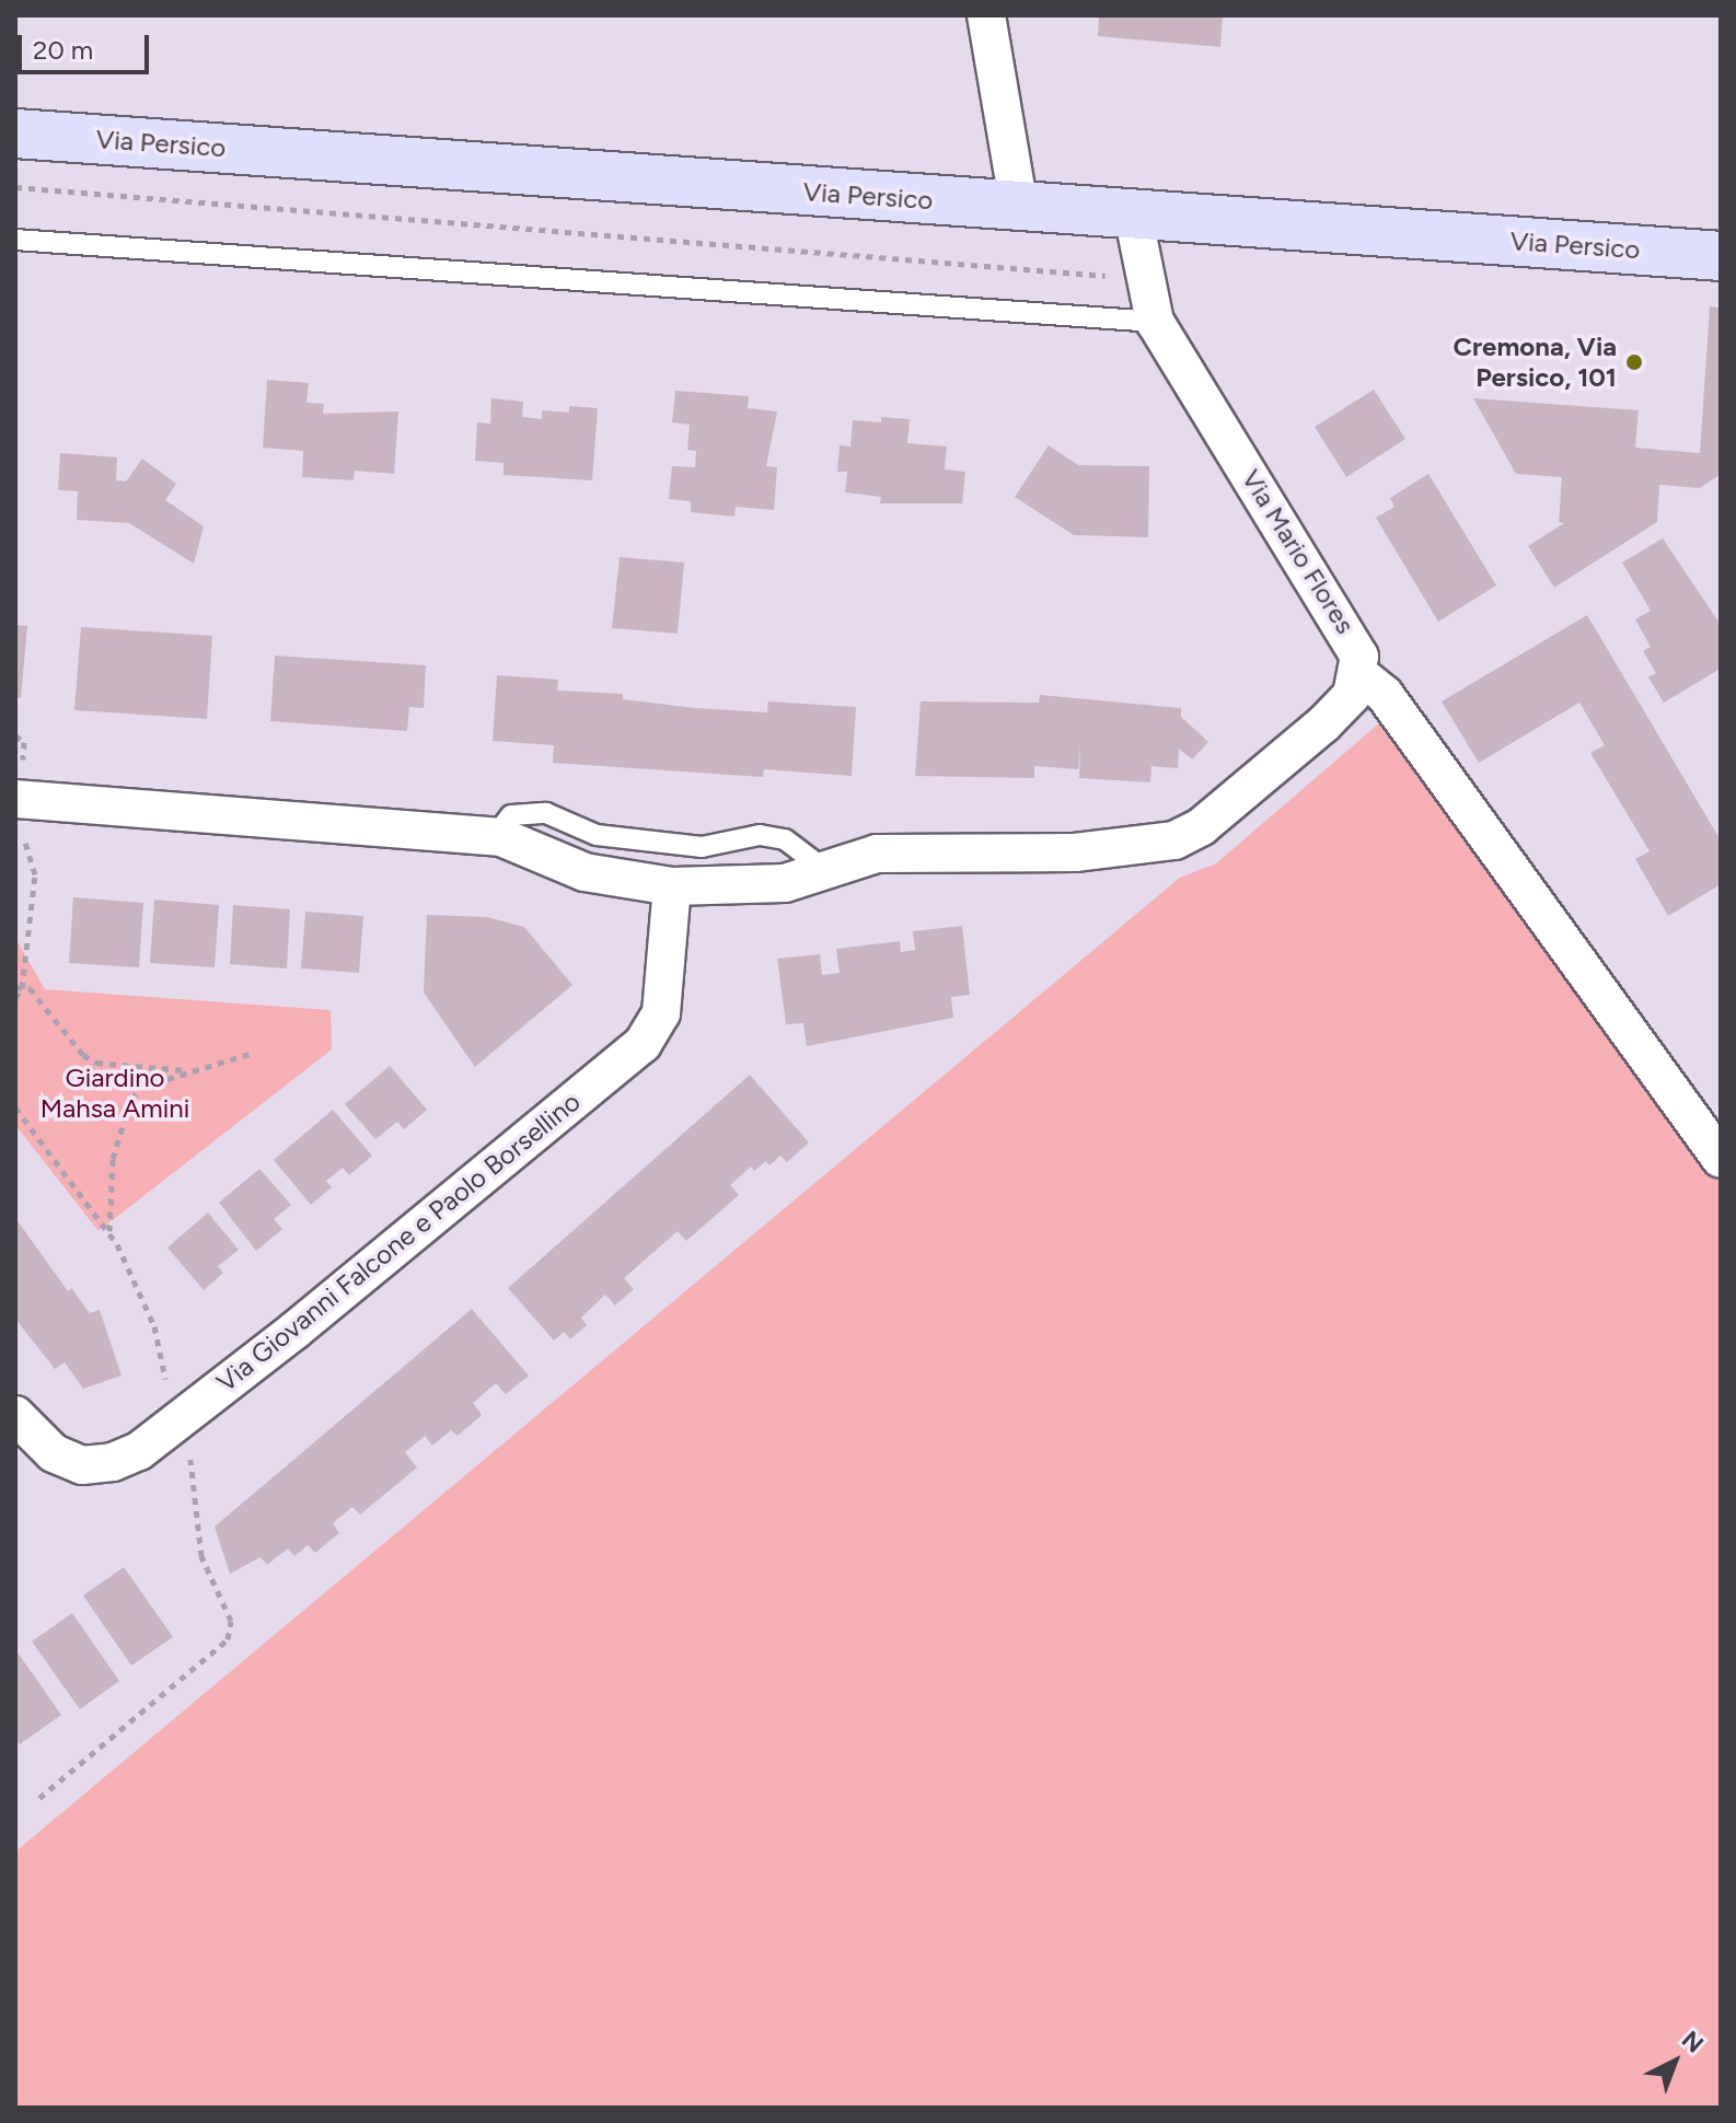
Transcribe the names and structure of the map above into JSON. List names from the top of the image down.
{
  "streets": {
    "street": ["Via Persico", "Via Mario Flores", "Via Giovanni Falcone e Paolo Borsellino"]
  },
  "crossings": [
    ["Via Persico", "Via Mario Flores"]
  ],
  "parks": ["Giardino Mahsa Amini"],
  "places": ["Cremona, Via Persico, 101"],
  "scale_bar": "20 m",
  "north": "top right"
}
